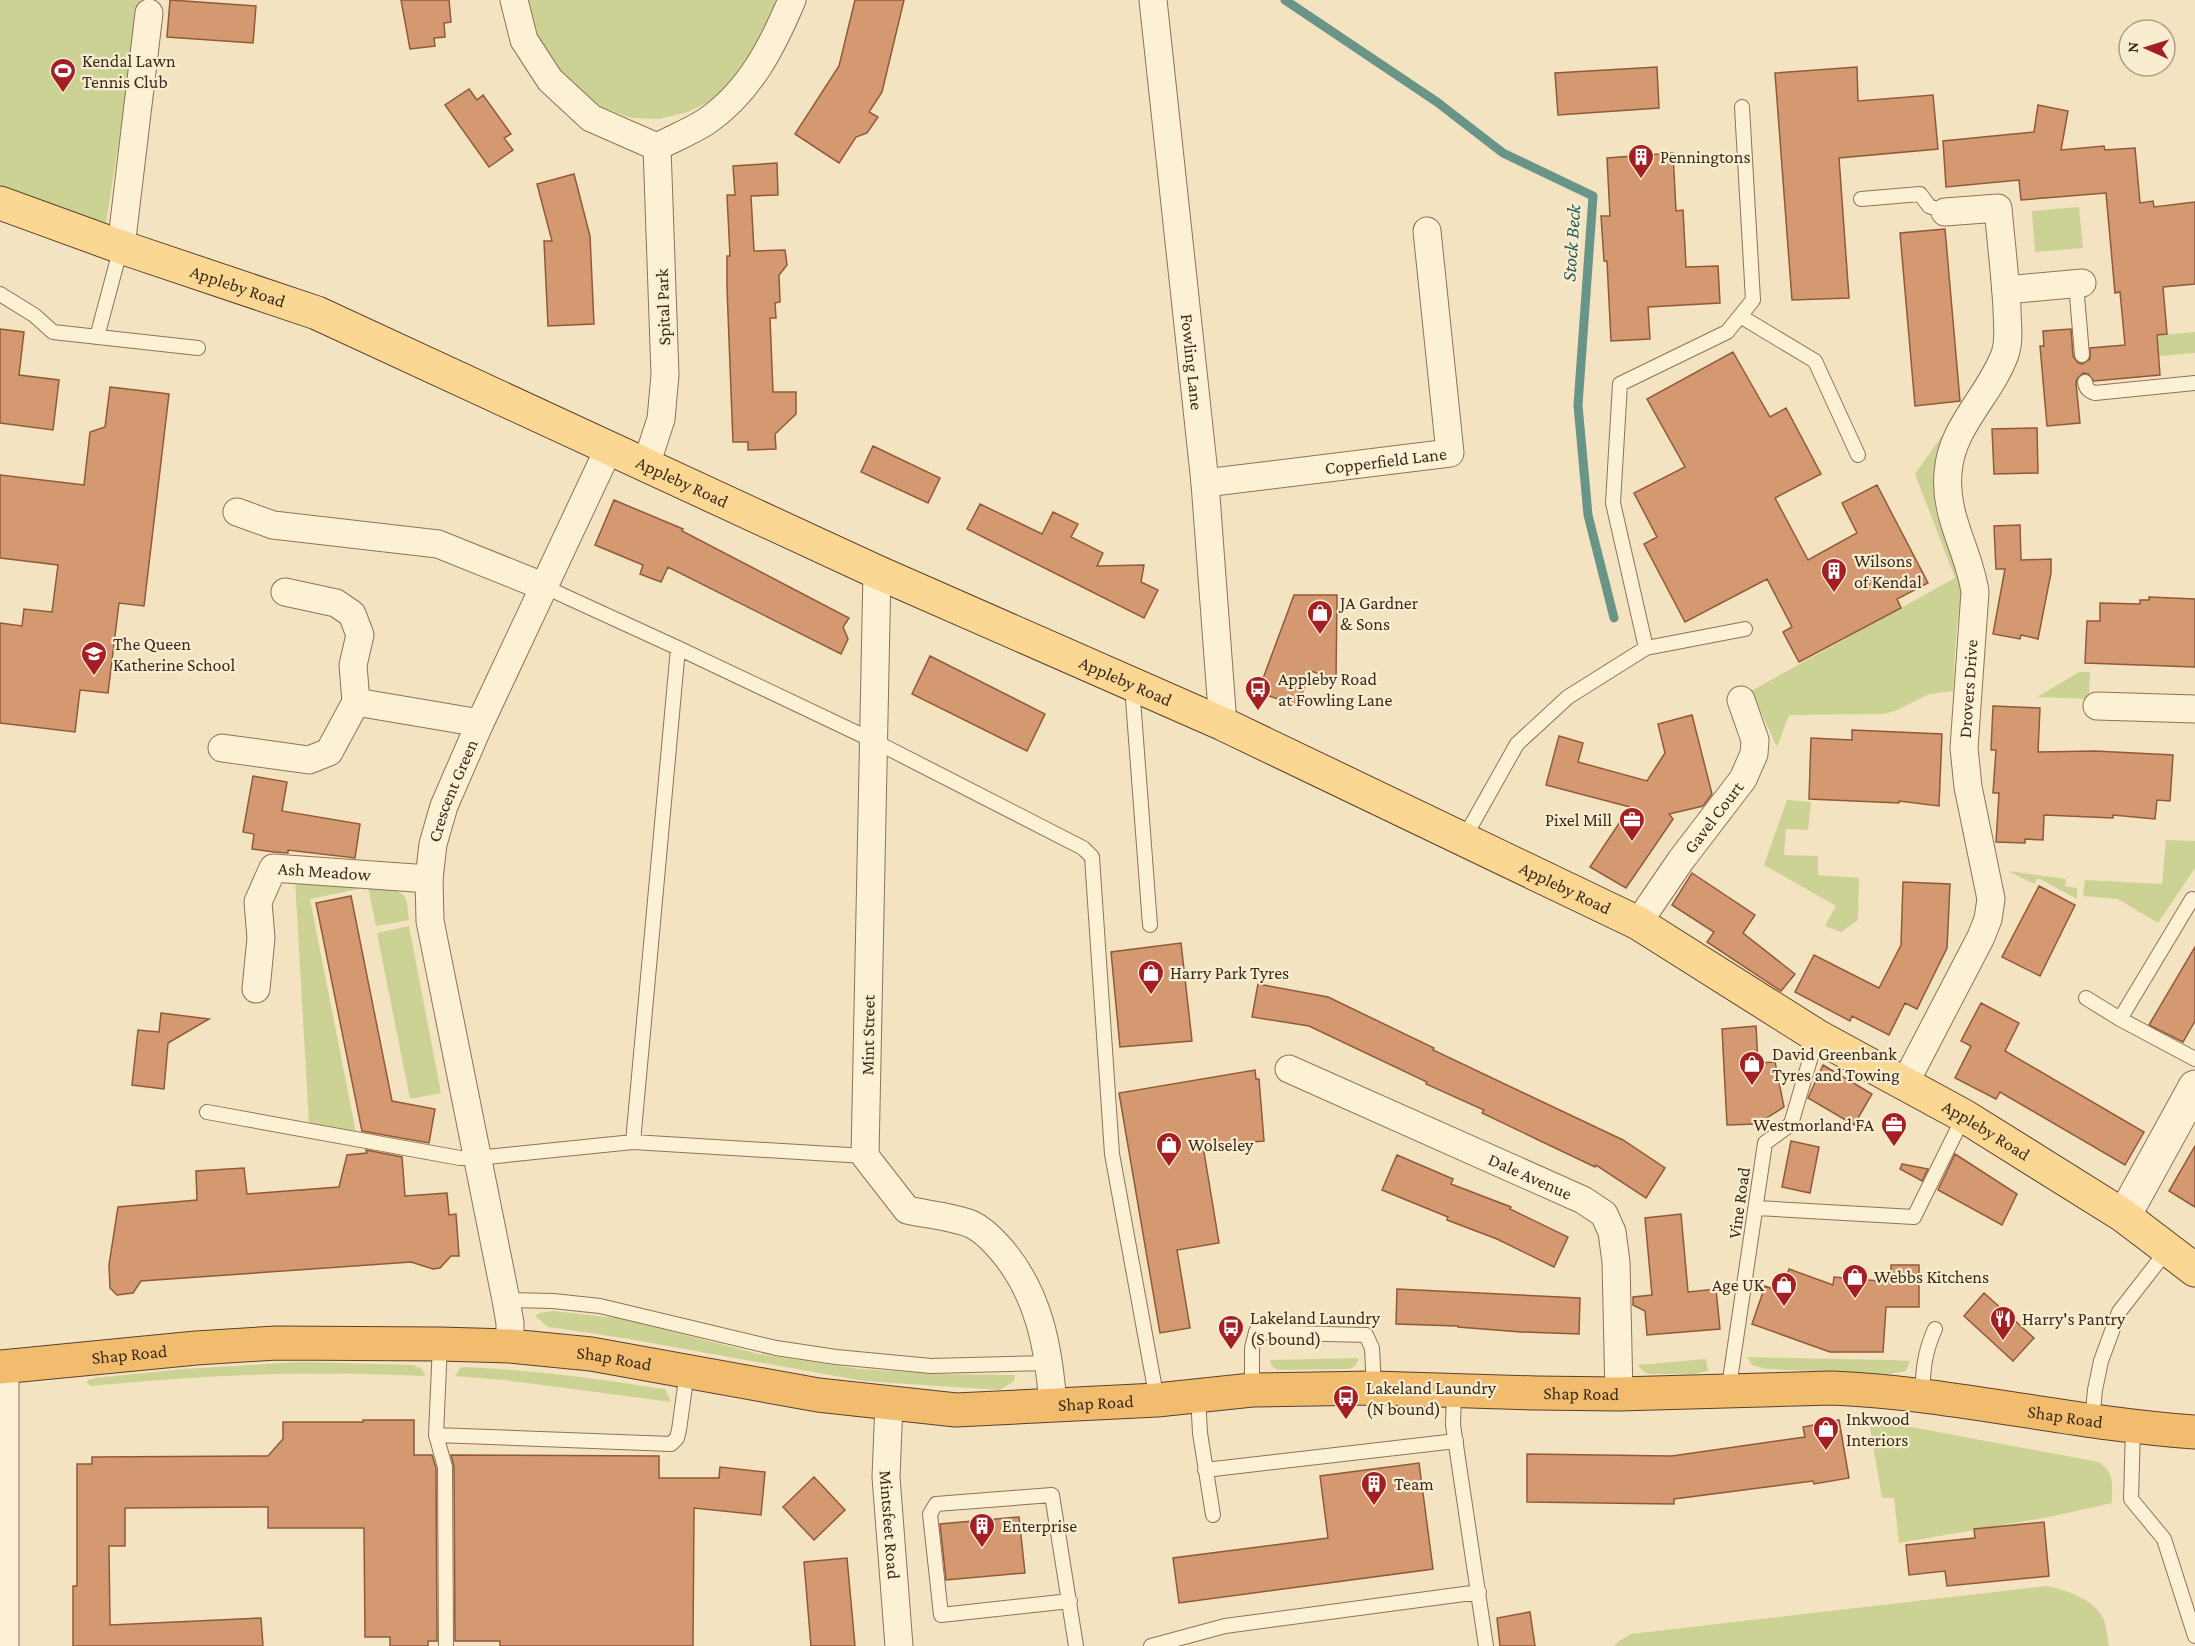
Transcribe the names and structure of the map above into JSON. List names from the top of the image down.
{
  "streets": {
    "highway": ["Shap Road"],
    "main road": ["Appleby Road"],
    "street": [
      "Spital Park",
      "Fowling Lane",
      "Copperfield Lane",
      "Drovers Drive",
      "Crescent Green",
      "Gavel Court",
      "Ash Meadow",
      "Mint Street",
      "Dale Avenue",
      "Mintsfeet Road"
    ],
    "lane": ["Vine Road"]
  },
  "crossings": [
    ["Appleby Road", "Spital Park"],
    ["Appleby Road", "Fowling Lane"],
    ["Appleby Road", "Drovers Drive"],
    ["Appleby Road", "Crescent Green"],
    ["Appleby Road", "Gavel Court"],
    ["Appleby Road", "Mint Street"],
    ["Appleby Road", "Vine Road"],
    ["Fowling Lane", "Copperfield Lane"],
    ["Crescent Green", "Ash Meadow"],
    ["Crescent Green", "Shap Road"],
    ["Dale Avenue", "Shap Road"],
    ["Vine Road", "Shap Road"],
    ["Shap Road", "Mintsfeet Road"]
  ],
  "water": ["Stock Beck"],
  "places": {
    "sports": ["Kendal Lawn Tennis Club"],
    "building": [
      "Penningtons",
      "Wilsons of Kendal",
      "Team",
      "Enterprise"
    ],
    "shop": [
      "JA Gardner & Sons",
      "Harry Park Tyres",
      "David Greenbank Tyres and Towing",
      "Wolseley",
      "Webbs Kitchens",
      "Age UK",
      "Inkwood Interiors"
    ],
    "school or university": ["The Queen Katherine School"],
    "bus stop": ["Appleby Road at Fowling Lane", "Lakeland Laundry (S bound)", "Lakeland Laundry (N bound)"],
    "office": ["Pixel Mill", "Westmorland FA"],
    "restaurant": ["Harry's Pantry"]
  },
  "north": "left"
}
